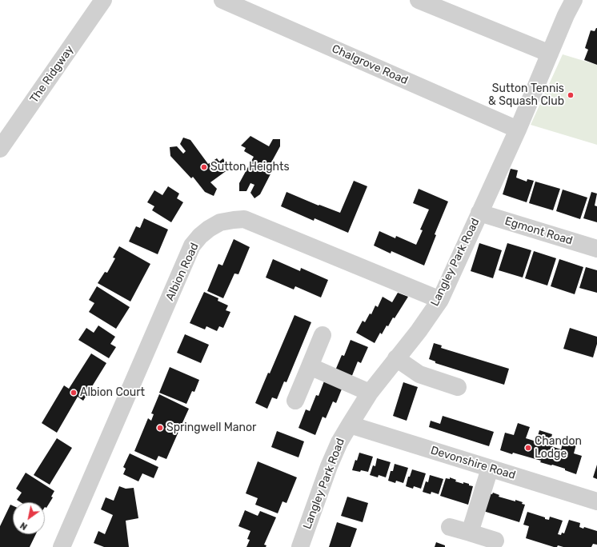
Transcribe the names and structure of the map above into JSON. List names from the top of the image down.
{
  "streets": {
    "street": [
      "Chalgrove Road",
      "The Ridgway",
      "Egmont Road",
      "Langley Park Road",
      "Albion Road",
      "Devonshire Road"
    ]
  },
  "crossings": [
    ["Chalgrove Road", "Langley Park Road"],
    ["Egmont Road", "Langley Park Road"],
    ["Langley Park Road", "Albion Road"],
    ["Langley Park Road", "Devonshire Road"]
  ],
  "places": [
    "Sutton Tennis & Squash Club",
    "Sutton Heights",
    "Albion Court",
    "Springwell Manor",
    "Chandon Lodge"
  ],
  "north": "bottom left"
}
